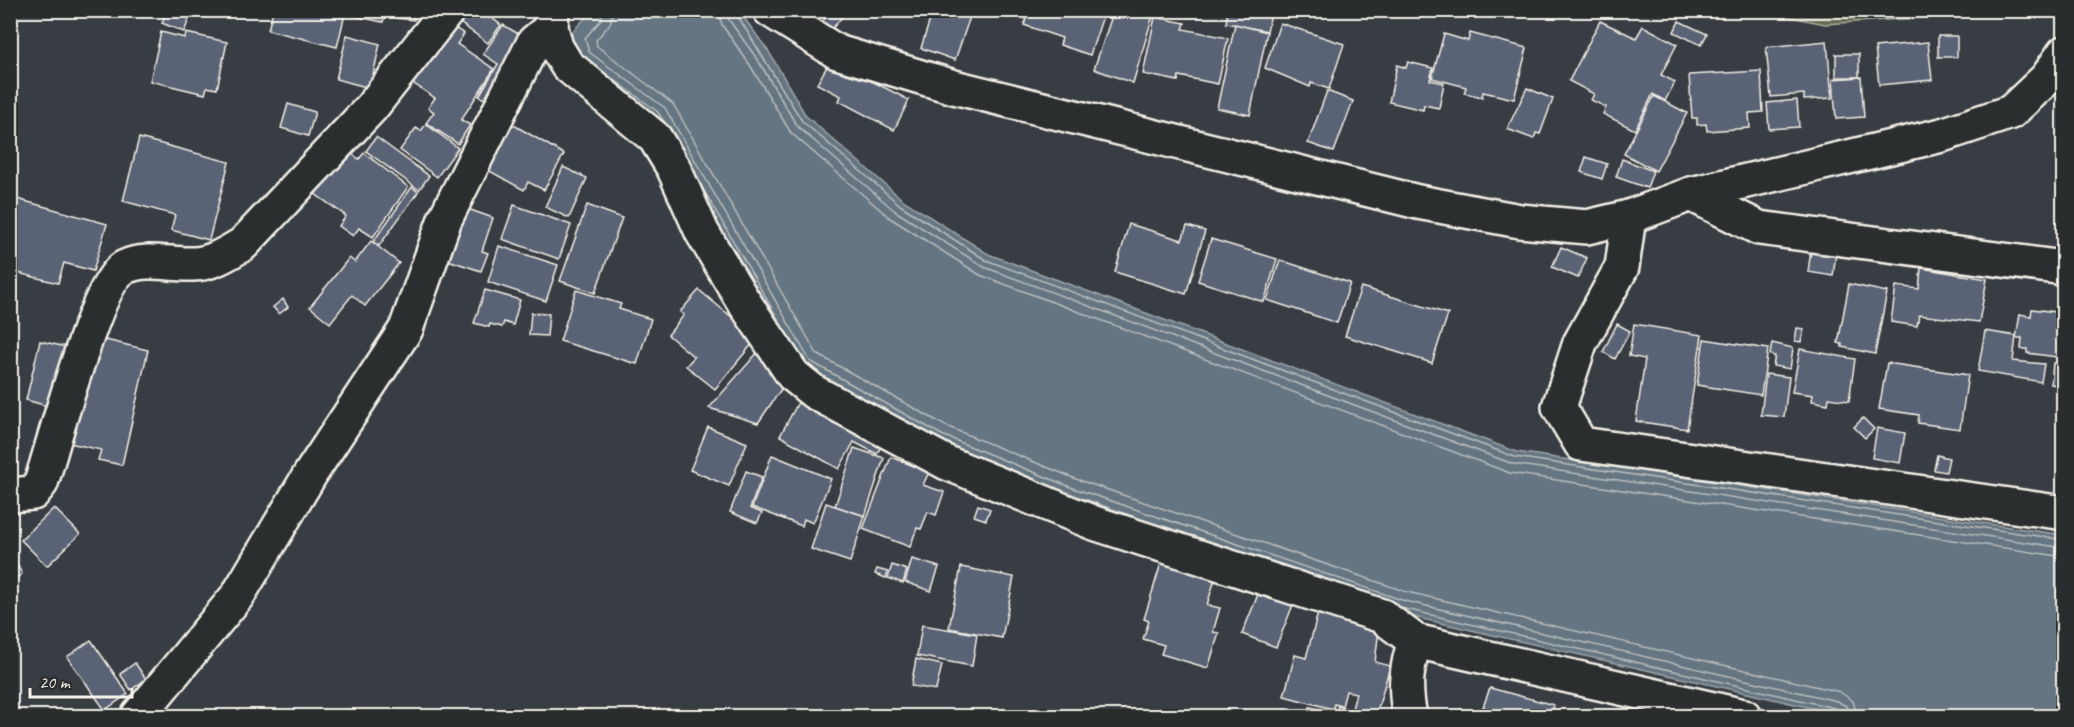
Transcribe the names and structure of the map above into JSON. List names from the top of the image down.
{
  "scale_bar": "20 m"
}
